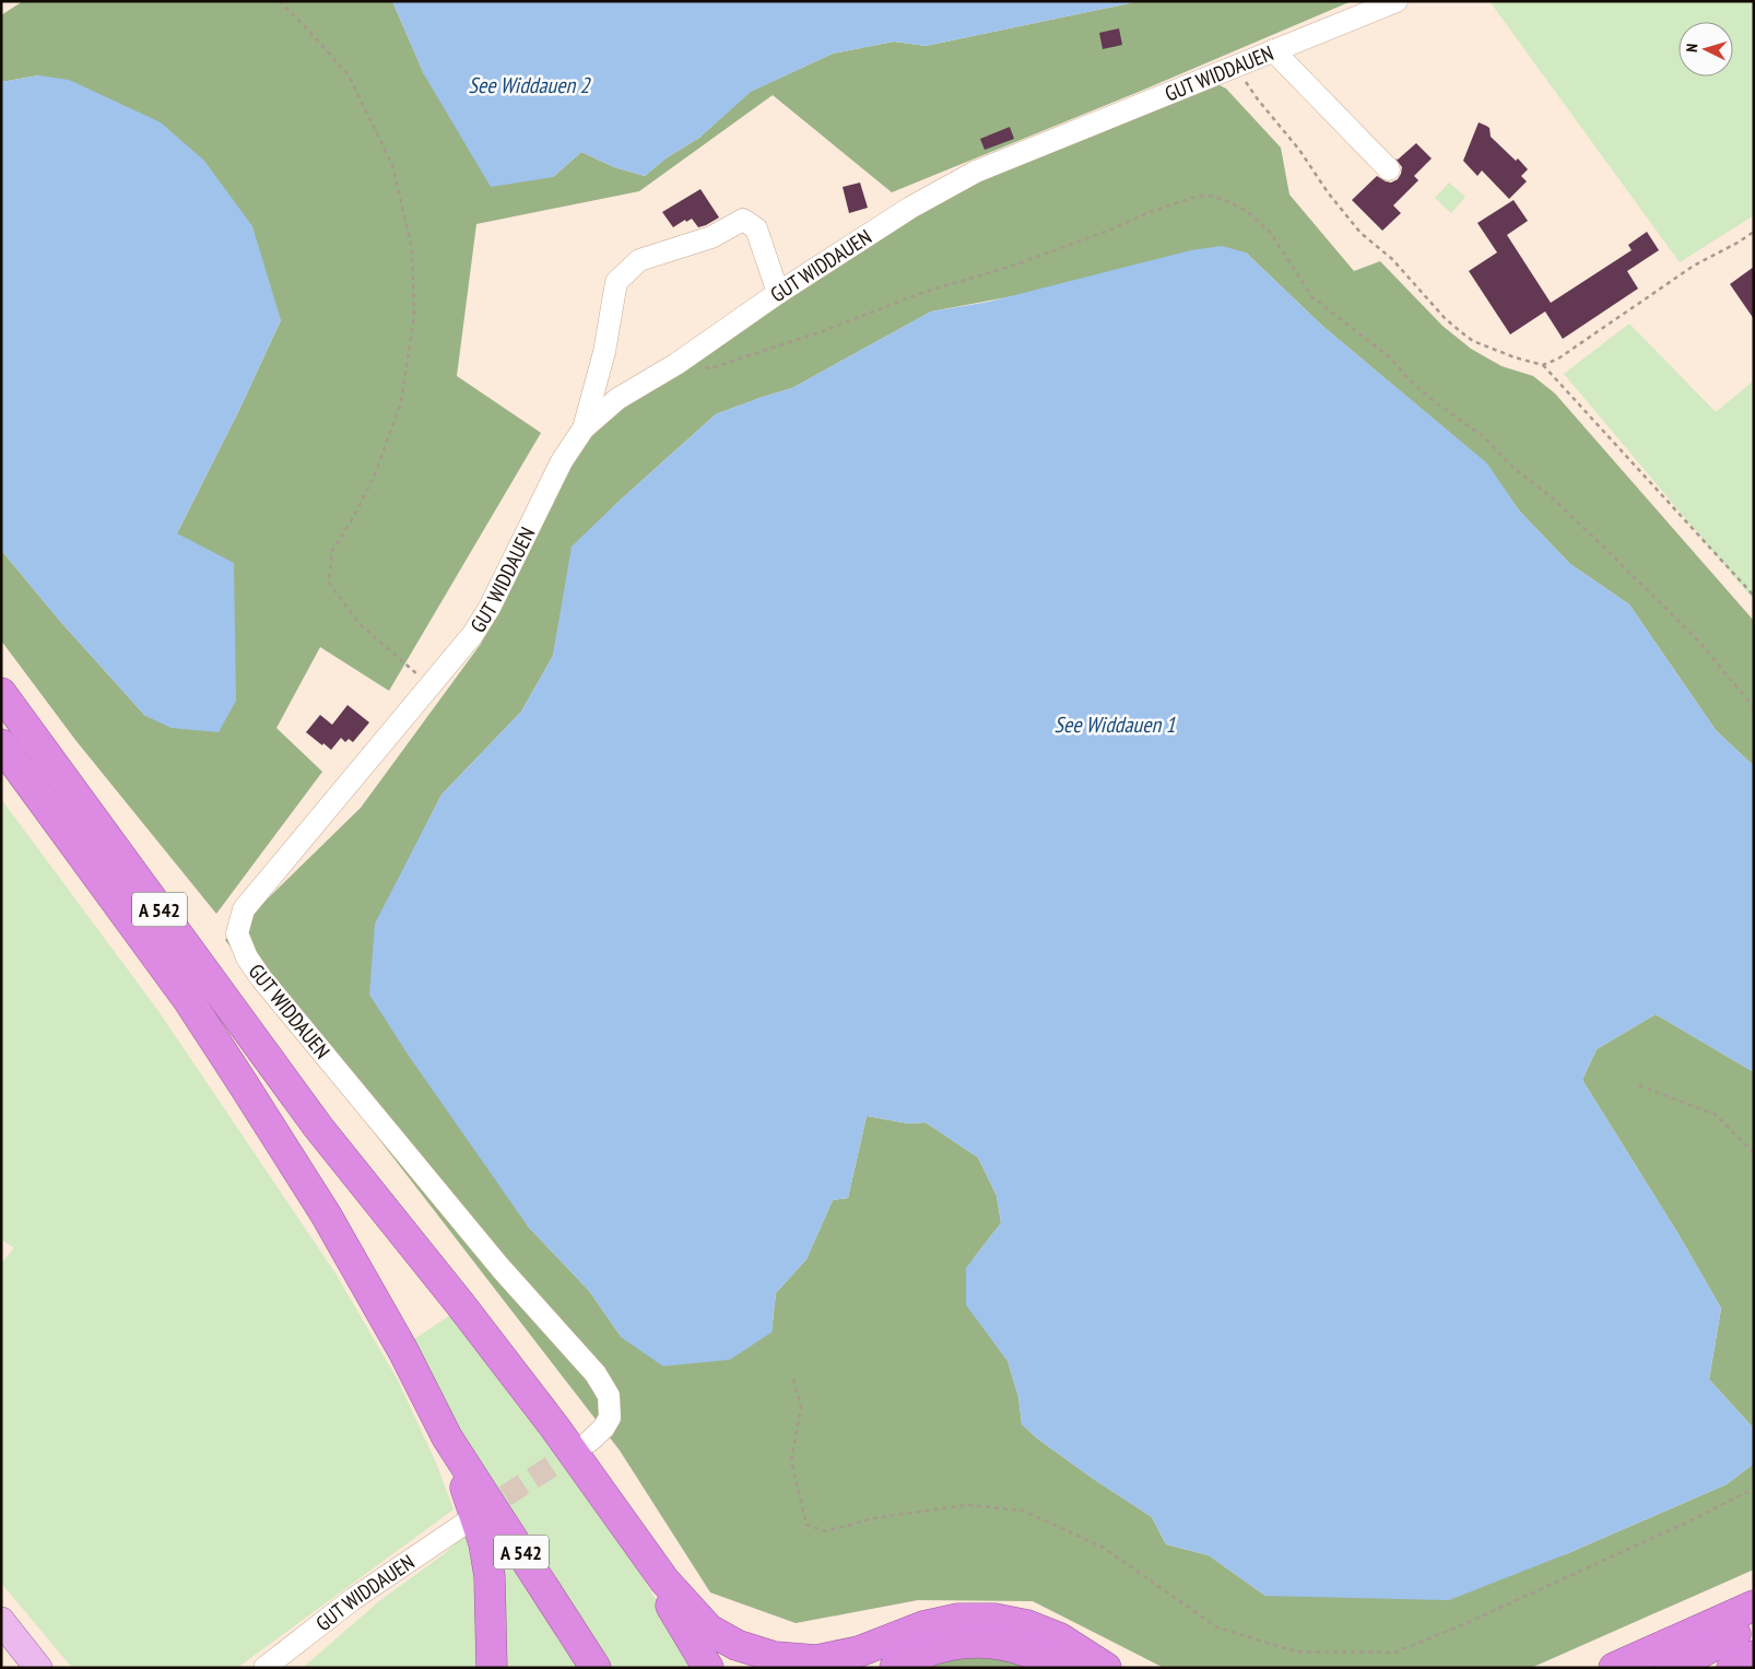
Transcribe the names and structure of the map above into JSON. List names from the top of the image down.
{
  "streets": {
    "highway": ["A 542"],
    "lane": ["GUT WIDDAUEN"]
  },
  "water": ["See Widdauen 2", "See Widdauen 1"],
  "north": "left"
}
